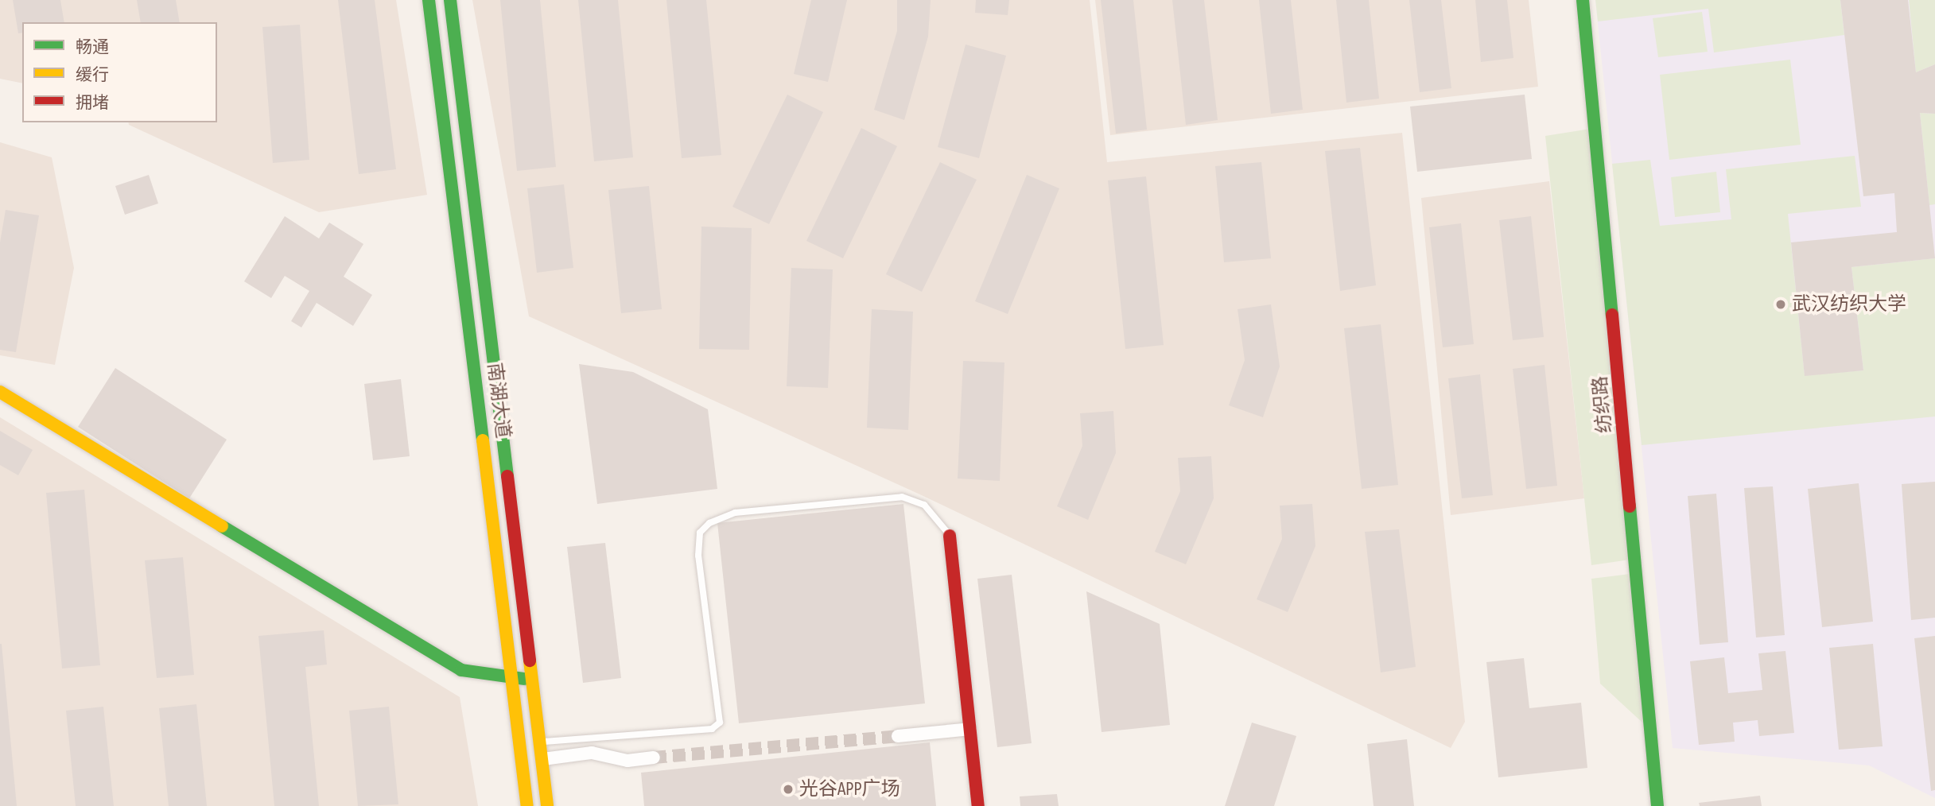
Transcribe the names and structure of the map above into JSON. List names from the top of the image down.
{
  "streets": {
    "main road": ["南湖大道", "纺织路"]
  },
  "places": ["武汉纺织大学", "光谷APP广场"],
  "legend": ["畅通", "缓行", "拥堵"]
}
